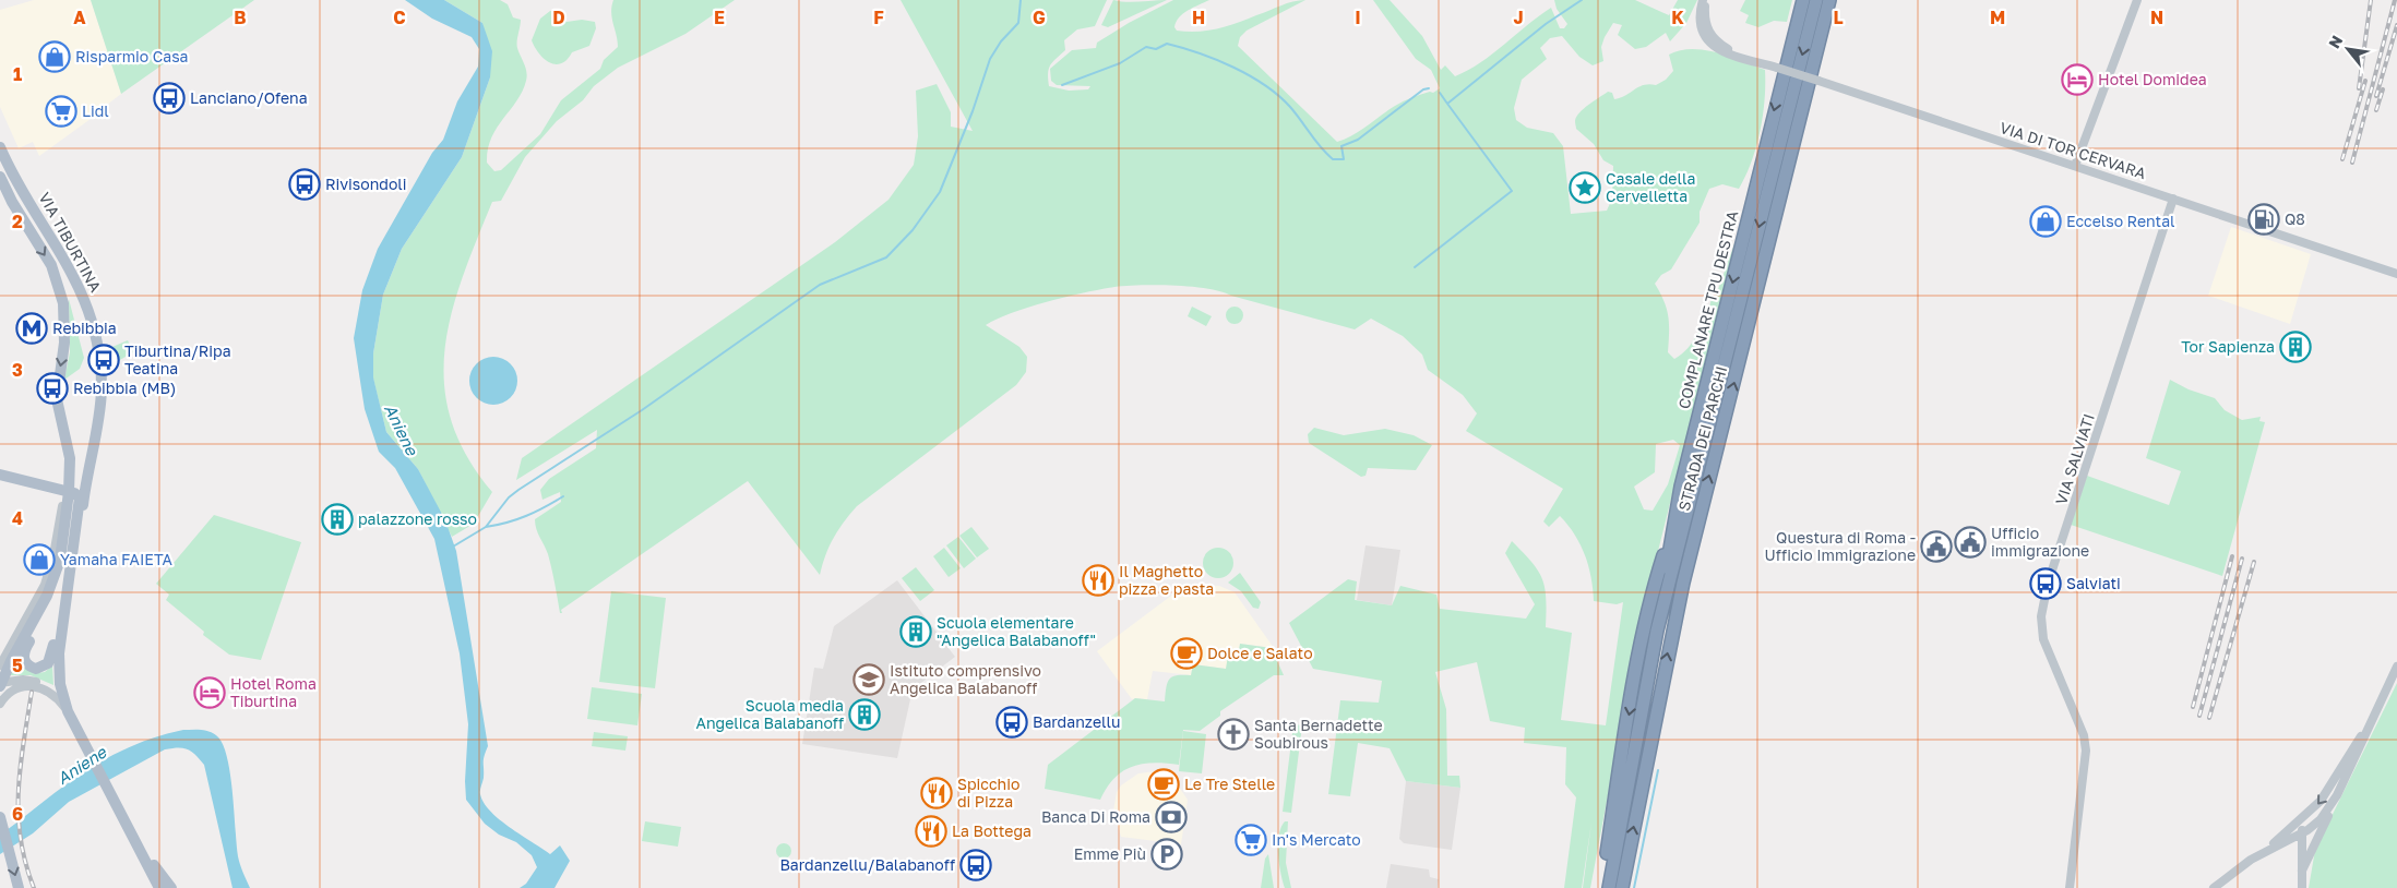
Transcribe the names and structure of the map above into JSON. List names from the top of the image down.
{
  "streets": {
    "highway": ["COMPLANARE TPU DESTRA", "STRADA DEI PARCHI"],
    "main road": ["VIA TIBURTINA"],
    "street": ["VIA DI TOR CERVARA", "VIA SALVIATI"]
  },
  "crossings": [
    ["VIA DI TOR CERVARA", "VIA SALVIATI"],
    ["COMPLANARE TPU DESTRA", "STRADA DEI PARCHI"]
  ],
  "one_way": ["COMPLANARE TPU DESTRA"],
  "water": ["Aniene"],
  "places": {
    "shop": ["Risparmio Casa", "Eccelso Rental", "Yamaha FAIETA"],
    "hotel": ["Hotel Domidea", "Hotel Roma Tiburtina"],
    "bus stop": [
      "Lanciano/Ofena",
      "Rivisondoli",
      "Tiburtina/Ripa Teatina",
      "Rebibbia (MB)",
      "Salviati",
      "Bardanzellu",
      "Bardanzellu/Balabanoff"
    ],
    "supermarket": ["Lidl", "In's Mercato"],
    "place": ["Casale della Cervelletta"],
    "fuel station": ["Q8"],
    "metro station": ["Rebibbia"],
    "building": [
      "Tor Sapienza",
      "palazzone rosso",
      "Scuola elementare \"Angelica Balabanoff\"",
      "Scuola media Angelica Balabanoff"
    ],
    "public building": ["Ufficio immigrazione", "Questura di Roma - Ufficio Immigrazione"],
    "restaurant": ["Il Maghetto pizza e pasta", "Spicchio di Pizza", "La Bottega"],
    "cafe": ["Dolce e Salato", "Le Tre Stelle"],
    "school or university": ["Istituto comprensivo Angelica Balabanoff"],
    "church": ["Santa Bernadette Soubirous"],
    "bank": ["Banca Di Roma"],
    "parking": ["Emme Più"]
  },
  "north": "top left",
  "grid": {
    "columns": [
      "A",
      "B",
      "C",
      "D",
      "E",
      "F",
      "G",
      "H",
      "I",
      "J",
      "K",
      "L",
      "M",
      "N"
    ],
    "rows": [
      "1",
      "2",
      "3",
      "4",
      "5",
      "6"
    ]
  }
}
